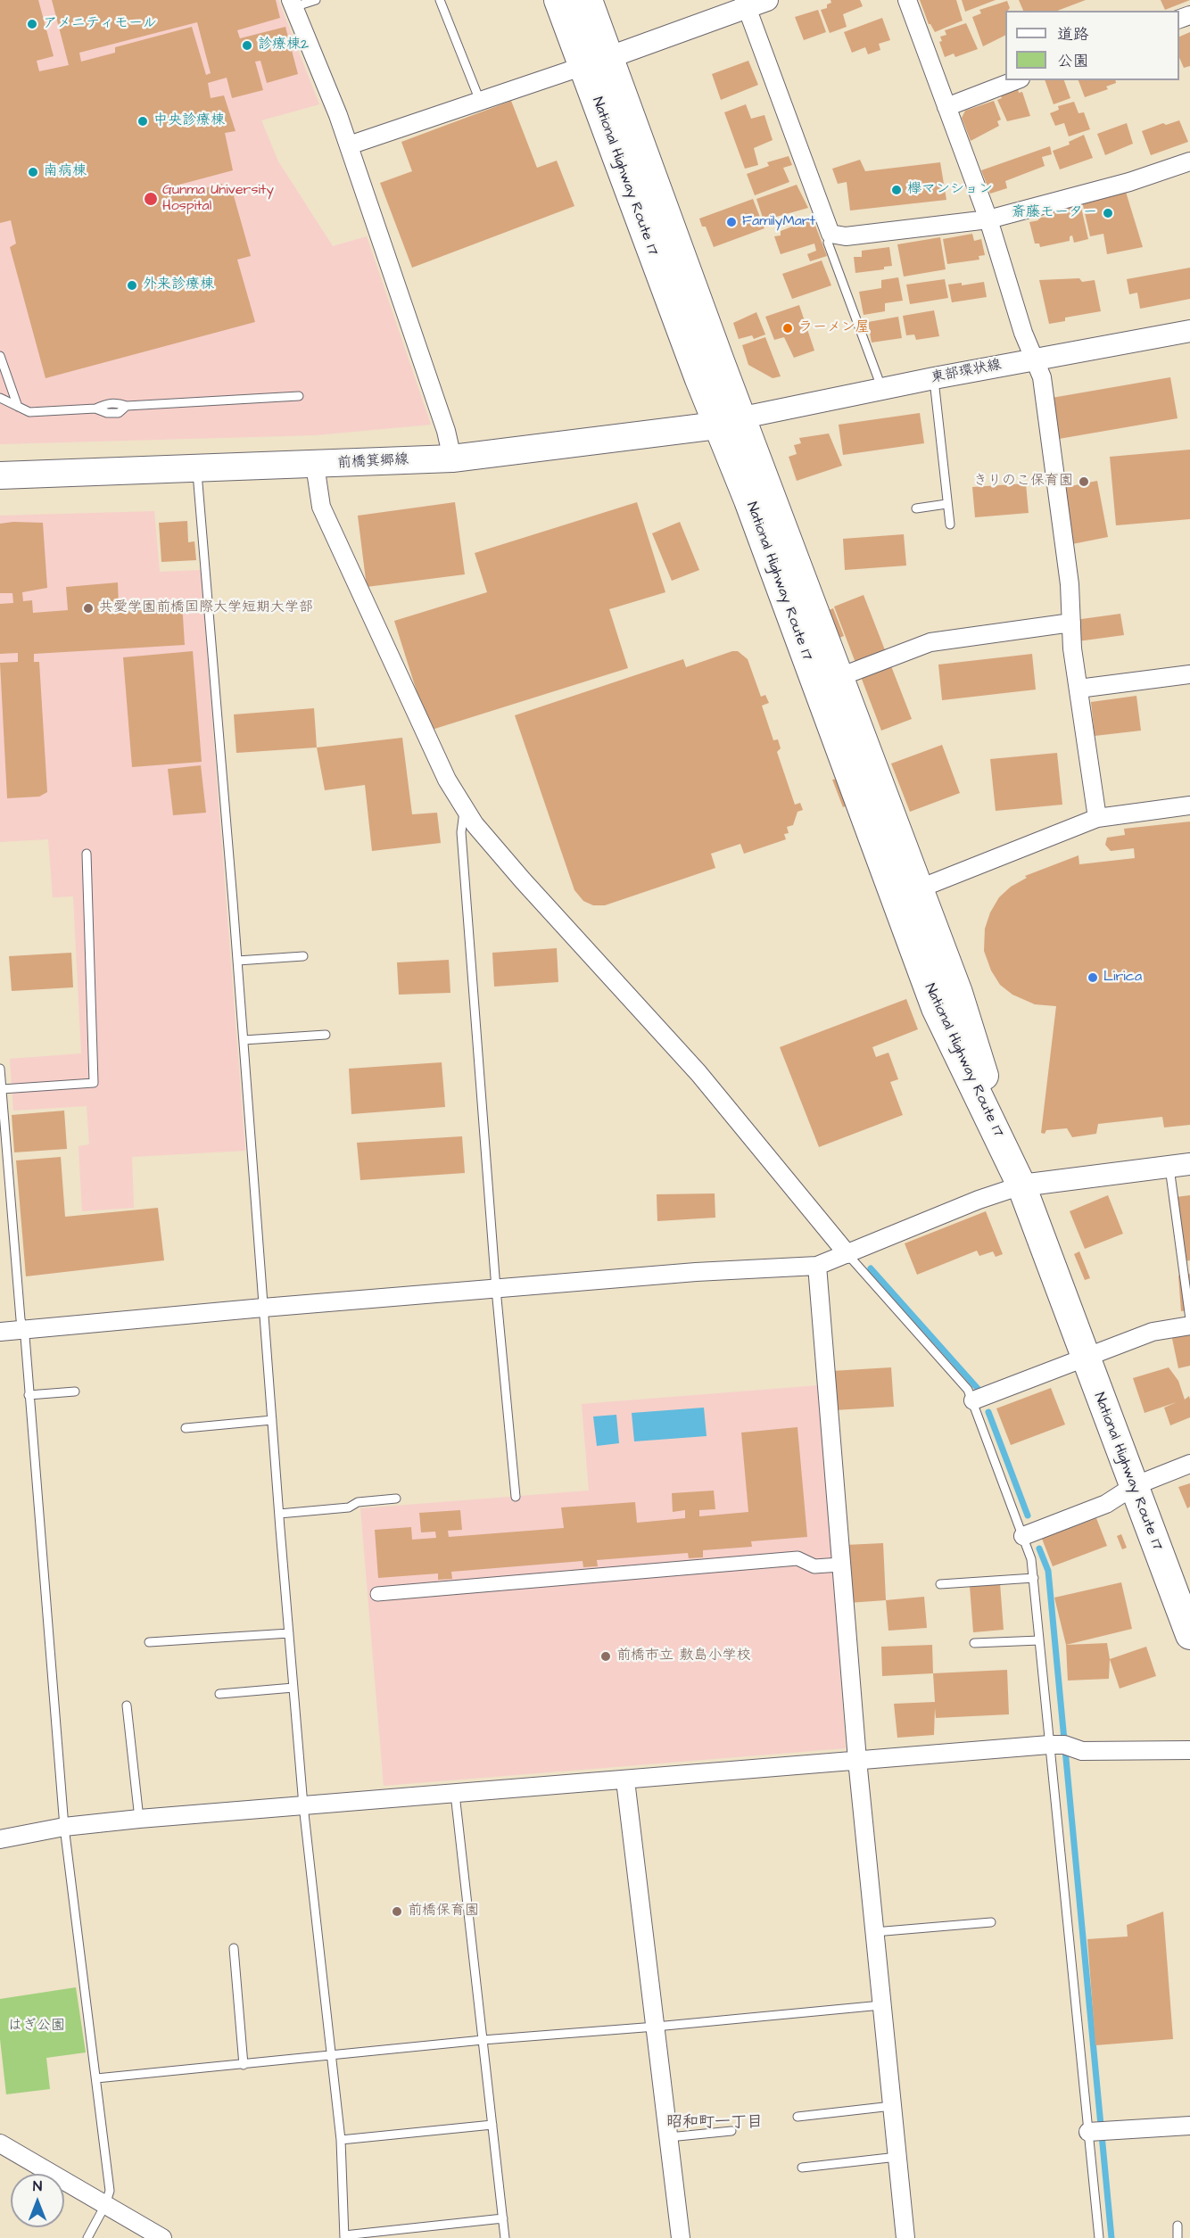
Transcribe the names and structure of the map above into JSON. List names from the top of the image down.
{
  "streets": {
    "highway": ["National Highway Route 17"],
    "main road": ["前橋箕郷線"],
    "street": ["東部環状線"]
  },
  "crossings": [
    ["National Highway Route 17", "東部環状線"],
    ["National Highway Route 17", "前橋箕郷線"],
    ["東部環状線", "前橋箕郷線"]
  ],
  "districts": ["昭和町一丁目"],
  "parks": ["はぎ公園"],
  "places": [
    "アメニティモール",
    "診療棟2",
    "中央診療棟",
    "南病棟",
    "欅マンション",
    "Gunma University Hospital",
    "斎藤モーター",
    "FamilyMart",
    "外来診療棟",
    "ラーメン屋",
    "きりのこ保育園",
    "共愛学園前橋国際大学短期大学部",
    "Lirica",
    "前橋市立 敷島小学校",
    "前橋保育園"
  ],
  "legend": ["道路", "公園"],
  "north": "top"
}
